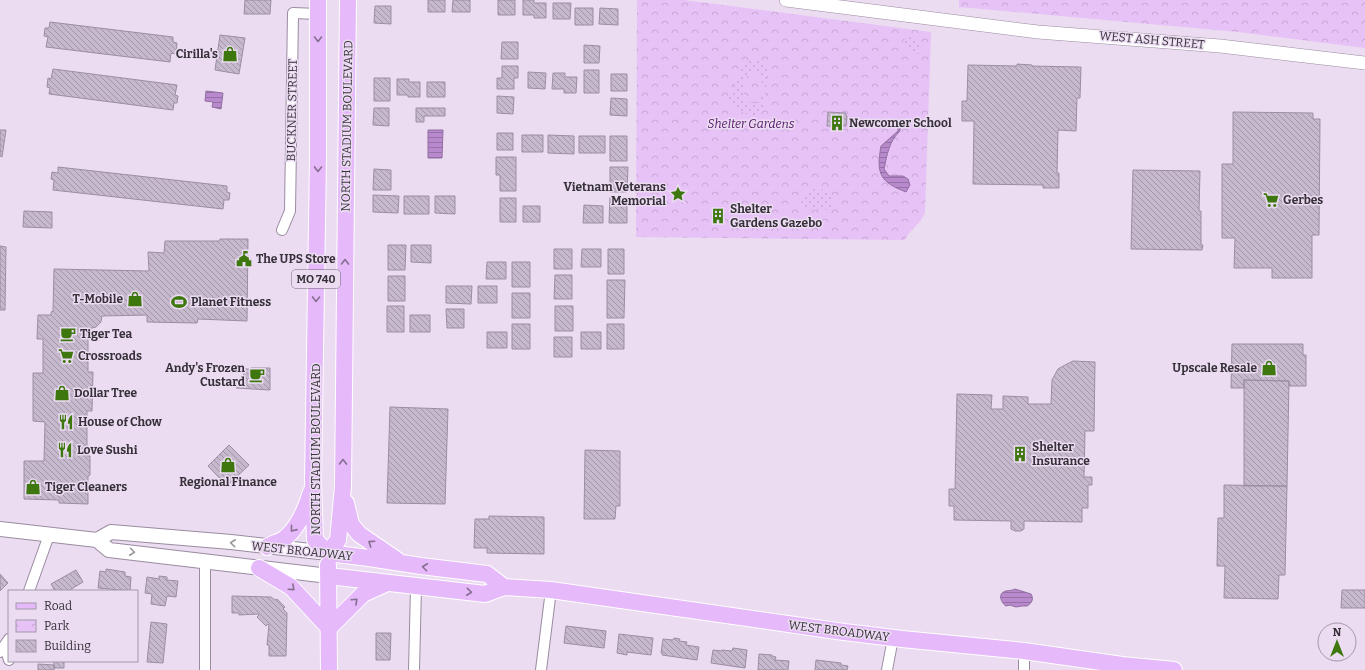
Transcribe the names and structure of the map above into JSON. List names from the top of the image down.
{
  "streets": {
    "main road": ["NORTH STADIUM BOULEVARD", "MO 740", "WEST BROADWAY"],
    "street": ["WEST ASH STREET", "BUCKNER STREET"]
  },
  "crossings": [
    ["BUCKNER STREET", "NORTH STADIUM BOULEVARD"],
    ["NORTH STADIUM BOULEVARD", "WEST BROADWAY"]
  ],
  "parks": ["Shelter Gardens"],
  "places": {
    "shop": [
      "Cirilla's",
      "T-Mobile",
      "Upscale Resale",
      "Dollar Tree",
      "Regional Finance",
      "Tiger Cleaners"
    ],
    "building": ["Newcomer School", "Shelter Gardens Gazebo", "Shelter Insurance"],
    "place": ["Vietnam Veterans Memorial"],
    "supermarket": ["Gerbes", "Crossroads"],
    "public building": ["The UPS Store"],
    "sports": ["Planet Fitness"],
    "cafe": ["Tiger Tea", "Andy's Frozen Custard"],
    "restaurant": ["House of Chow", "Love Sushi"]
  },
  "legend": ["Road", "Park", "Building"],
  "north": "top"
}
